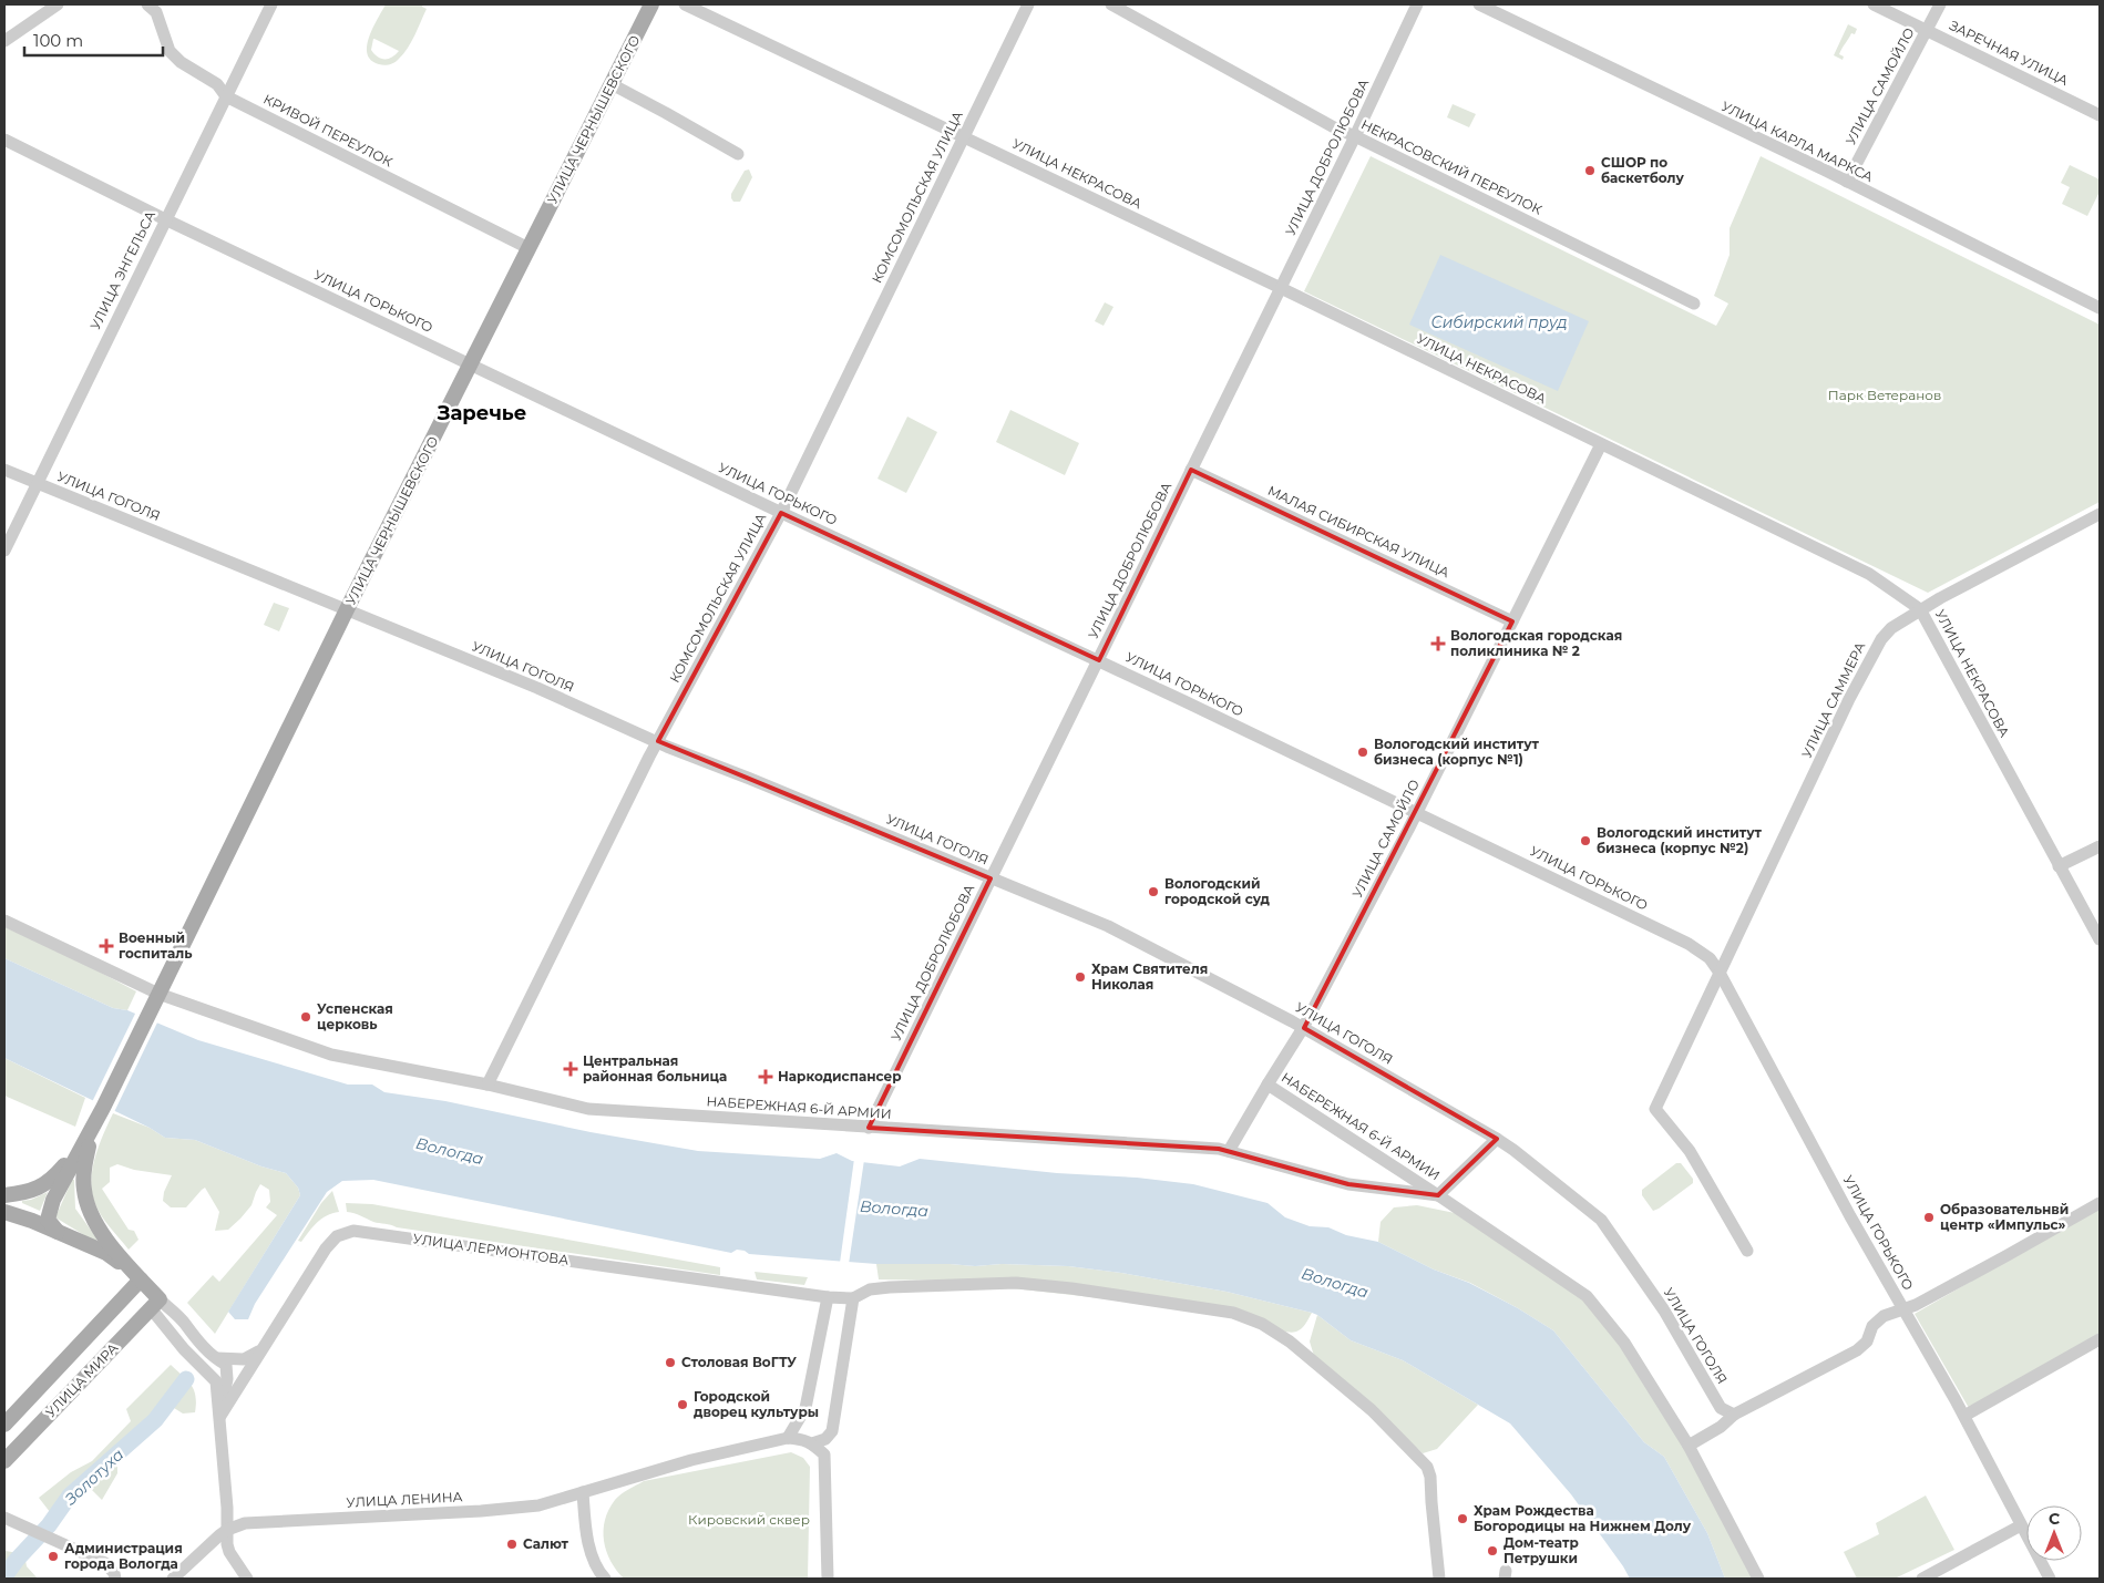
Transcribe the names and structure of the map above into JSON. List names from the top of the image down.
{
  "streets": {
    "main road": ["УЛИЦА ЧЕРНЫШЕВСКОГО", "УЛИЦА МИРА"],
    "street": [
      "ЗАРЕЧНАЯ УЛИЦА",
      "УЛИЦА САМОЙЛО",
      "КРИВОЙ ПЕРЕУЛОК",
      "УЛИЦА КАРЛА МАРКСА",
      "УЛИЦА ДОБРОЛЮБОВА",
      "НЕКРАСОВСКИЙ ПЕРЕУЛОК",
      "УЛИЦА НЕКРАСОВА",
      "КОМСОМОЛЬСКАЯ УЛИЦА",
      "УЛИЦА ЭНГЕЛЬСА",
      "УЛИЦА ГОРЬКОГО",
      "УЛИЦА ГОГОЛЯ",
      "МАЛАЯ СИБИРСКАЯ УЛИЦА",
      "УЛИЦА САММЕРА",
      "НАБЕРЕЖНАЯ 6-Й АРМИИ",
      "УЛИЦА ЛЕРМОНТОВА",
      "УЛИЦА ЛЕНИНА"
    ]
  },
  "crossings": [
    ["ЗАРЕЧНАЯ УЛИЦА", "УЛИЦА САМОЙЛО"],
    ["УЛИЦА САМОЙЛО", "УЛИЦА КАРЛА МАРКСА"],
    ["УЛИЦА САМОЙЛО", "УЛИЦА НЕКРАСОВА"],
    ["УЛИЦА САМОЙЛО", "УЛИЦА ГОРЬКОГО"],
    ["УЛИЦА САМОЙЛО", "УЛИЦА ГОГОЛЯ"],
    ["УЛИЦА САМОЙЛО", "МАЛАЯ СИБИРСКАЯ УЛИЦА"],
    ["УЛИЦА САМОЙЛО", "НАБЕРЕЖНАЯ 6-Й АРМИИ"],
    ["УЛИЦА ЧЕРНЫШЕВСКОГО", "КРИВОЙ ПЕРЕУЛОК"],
    ["УЛИЦА ЧЕРНЫШЕВСКОГО", "УЛИЦА ГОРЬКОГО"],
    ["УЛИЦА ЧЕРНЫШЕВСКОГО", "УЛИЦА ГОГОЛЯ"],
    ["УЛИЦА ЧЕРНЫШЕВСКОГО", "НАБЕРЕЖНАЯ 6-Й АРМИИ"],
    ["КРИВОЙ ПЕРЕУЛОК", "УЛИЦА ЭНГЕЛЬСА"],
    ["УЛИЦА ДОБРОЛЮБОВА", "НЕКРАСОВСКИЙ ПЕРЕУЛОК"],
    ["УЛИЦА ДОБРОЛЮБОВА", "УЛИЦА НЕКРАСОВА"],
    ["УЛИЦА ДОБРОЛЮБОВА", "УЛИЦА ГОРЬКОГО"],
    ["УЛИЦА ДОБРОЛЮБОВА", "УЛИЦА ГОГОЛЯ"],
    ["УЛИЦА ДОБРОЛЮБОВА", "МАЛАЯ СИБИРСКАЯ УЛИЦА"],
    ["УЛИЦА ДОБРОЛЮБОВА", "НАБЕРЕЖНАЯ 6-Й АРМИИ"],
    ["УЛИЦА НЕКРАСОВА", "КОМСОМОЛЬСКАЯ УЛИЦА"],
    ["УЛИЦА НЕКРАСОВА", "УЛИЦА САММЕРА"],
    ["КОМСОМОЛЬСКАЯ УЛИЦА", "УЛИЦА ГОРЬКОГО"],
    ["КОМСОМОЛЬСКАЯ УЛИЦА", "УЛИЦА ГОГОЛЯ"],
    ["КОМСОМОЛЬСКАЯ УЛИЦА", "НАБЕРЕЖНАЯ 6-Й АРМИИ"],
    ["УЛИЦА ЭНГЕЛЬСА", "УЛИЦА ГОРЬКОГО"],
    ["УЛИЦА ЭНГЕЛЬСА", "УЛИЦА ГОГОЛЯ"],
    ["УЛИЦА ГОРЬКОГО", "УЛИЦА САММЕРА"]
  ],
  "districts": ["Заречье"],
  "water": ["Сибирский пруд", "Вологда", "Золотуха"],
  "parks": ["Парк Ветеранов", "Кировский сквер"],
  "places": {
    "other": [
      "СШОР по баскетболу",
      "Вологодский институт бизнеса (корпус №1)",
      "Вологодский институт бизнеса (корпус №2)",
      "Вологодский городской суд",
      "Храм Святителя Николая",
      "Успенская церковь",
      "Образовательнвй центр «Импульс»",
      "Столовая ВоГТУ",
      "Городской дворец культуры",
      "Храм Рождества Богородицы на Нижнем Долу",
      "Салют",
      "Дом-театр Петрушки",
      "Администрация города Вологда"
    ],
    "health": [
      "Вологодская городская поликлиника № 2",
      "Военный госпиталь",
      "Центральная районная больница",
      "Наркодиспансер"
    ]
  },
  "scale_bar": "100 m",
  "north": "top"
}
